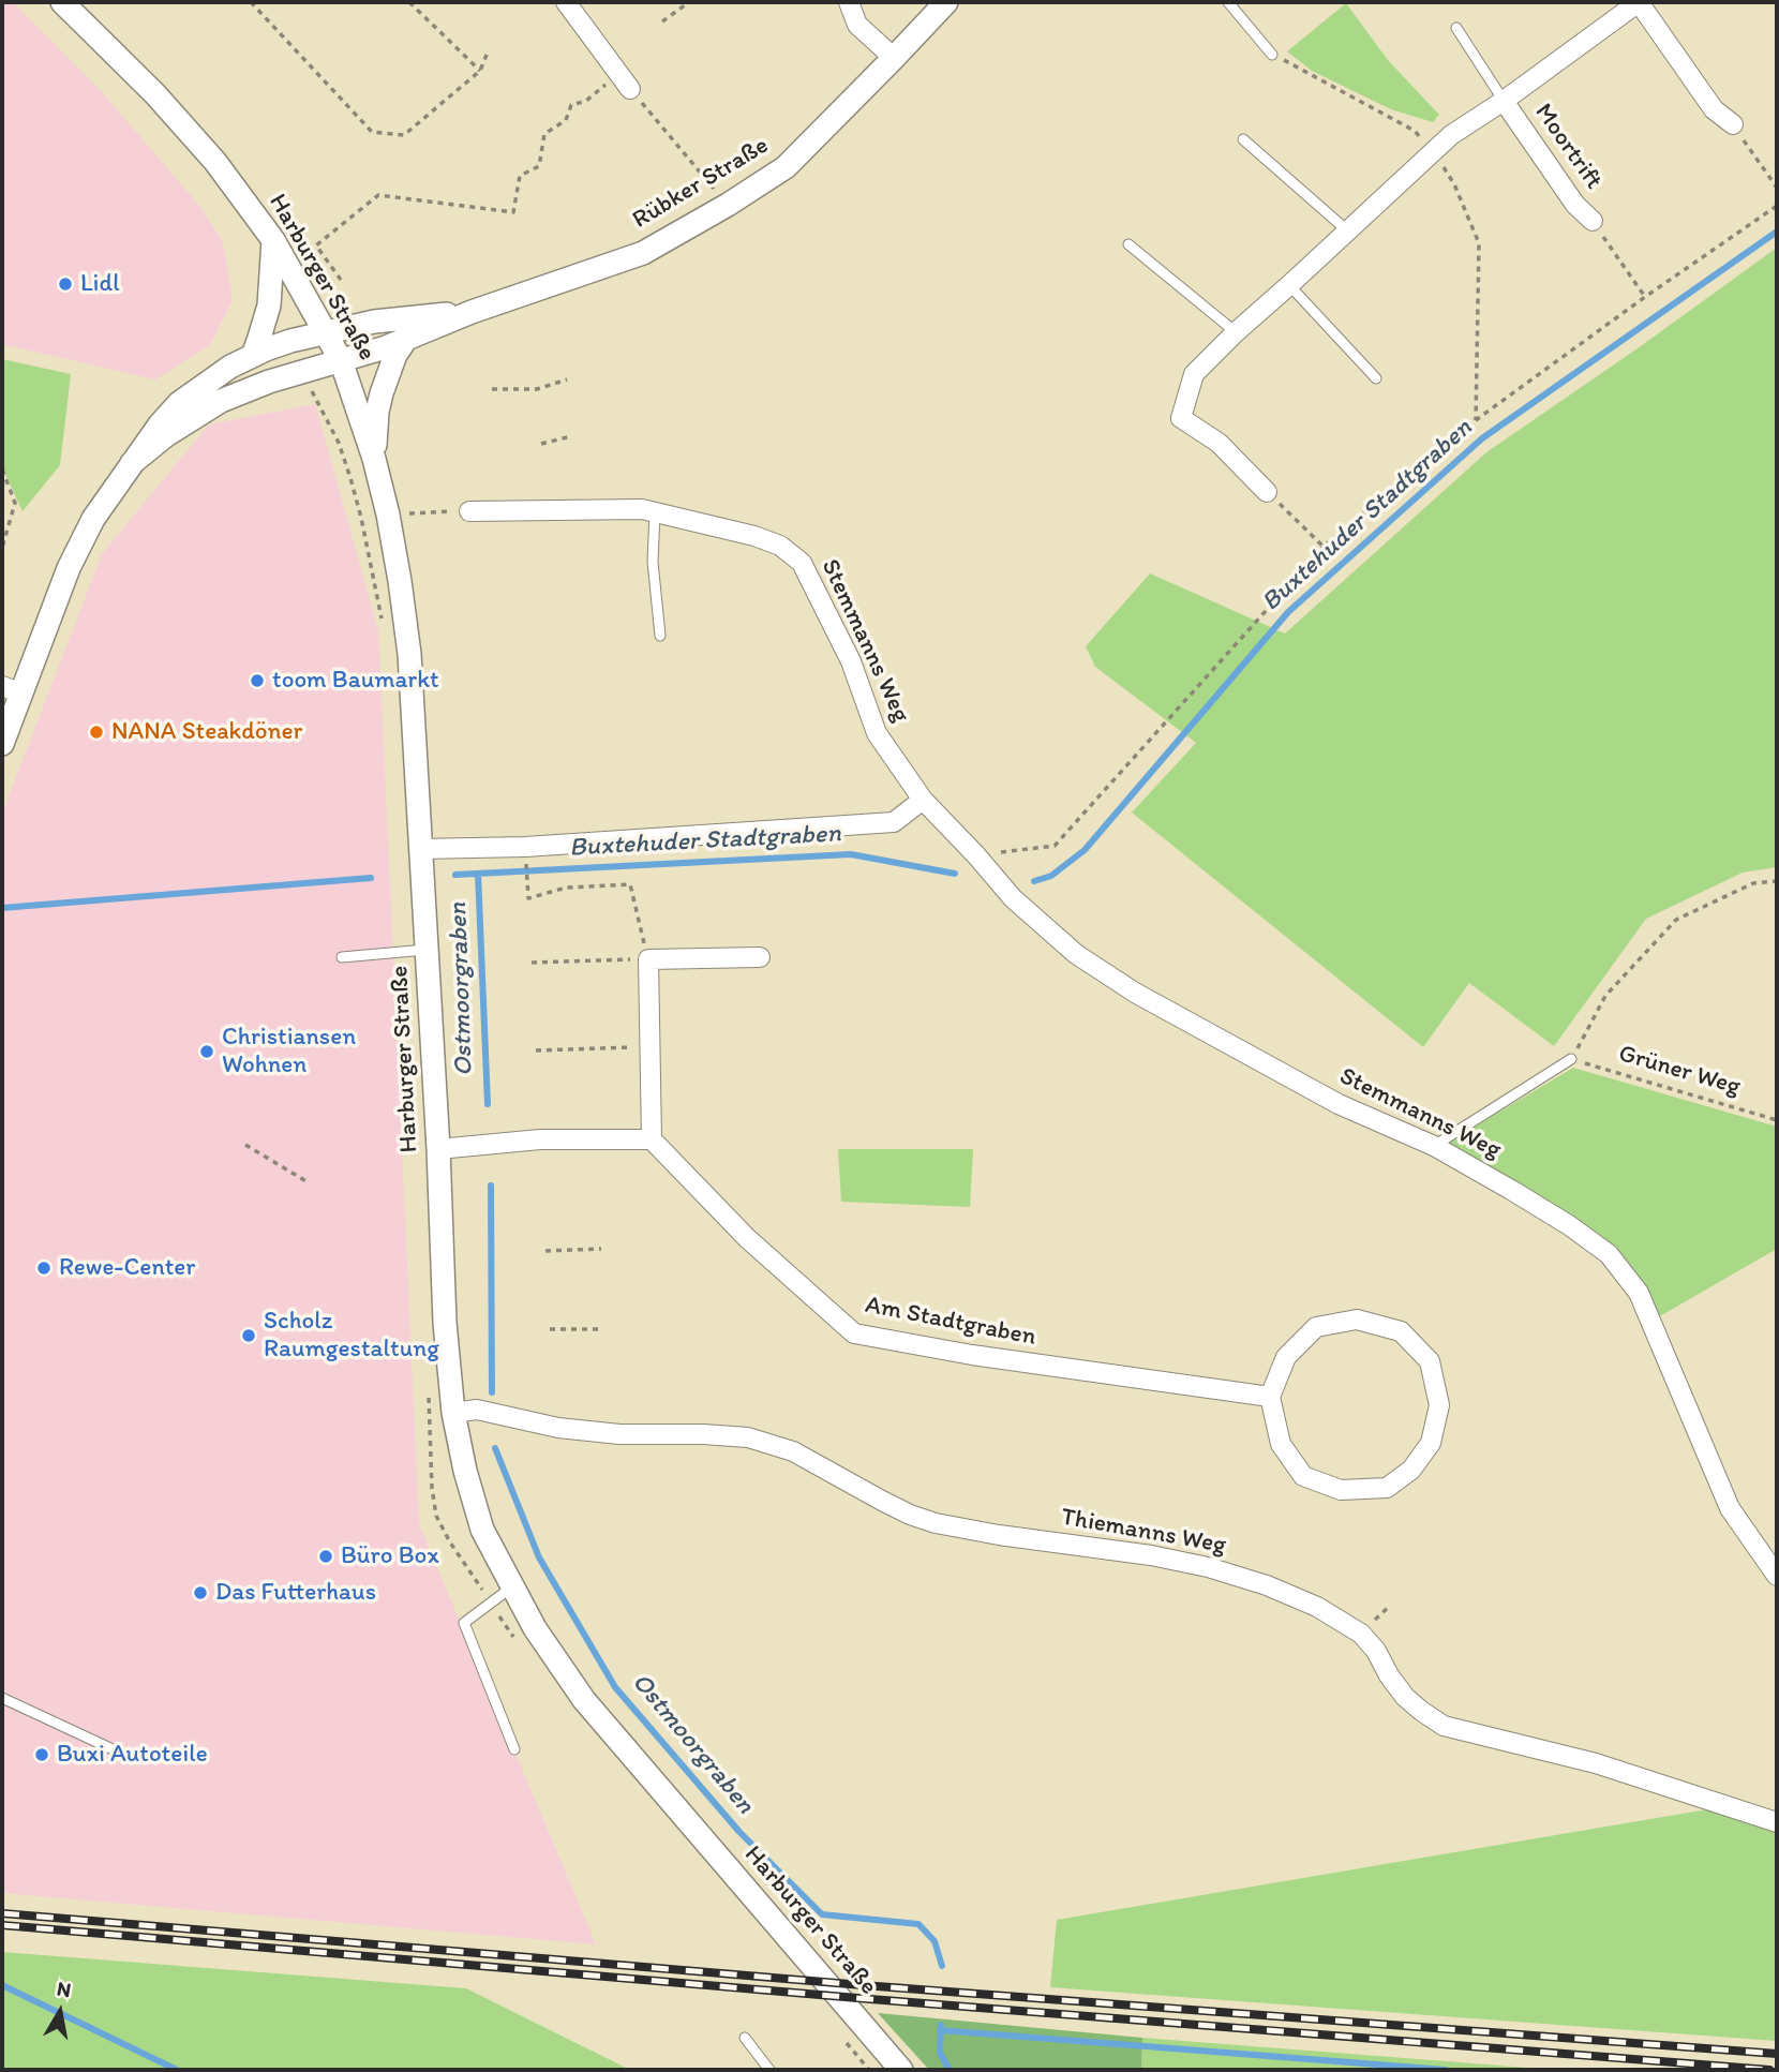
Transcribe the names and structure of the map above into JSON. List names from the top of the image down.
{
  "streets": {
    "street": [
      "Moortrift",
      "Rübker Straße",
      "Harburger Straße",
      "Stemmanns Weg",
      "Am Stadtgraben",
      "Thiemanns Weg"
    ],
    "path": ["Grüner Weg"]
  },
  "crossings": [
    ["Rübker Straße", "Harburger Straße"],
    ["Harburger Straße", "Thiemanns Weg"]
  ],
  "water": ["Buxtehuder Stadtgraben", "Ostmoorgraben"],
  "places": [
    "Lidl",
    "toom Baumarkt",
    "NANA Steakdöner",
    "Christiansen Wohnen",
    "Rewe-Center",
    "Scholz Raumgestaltung",
    "Büro Box",
    "Das Futterhaus",
    "Buxi Autoteile"
  ],
  "north": "top"
}
